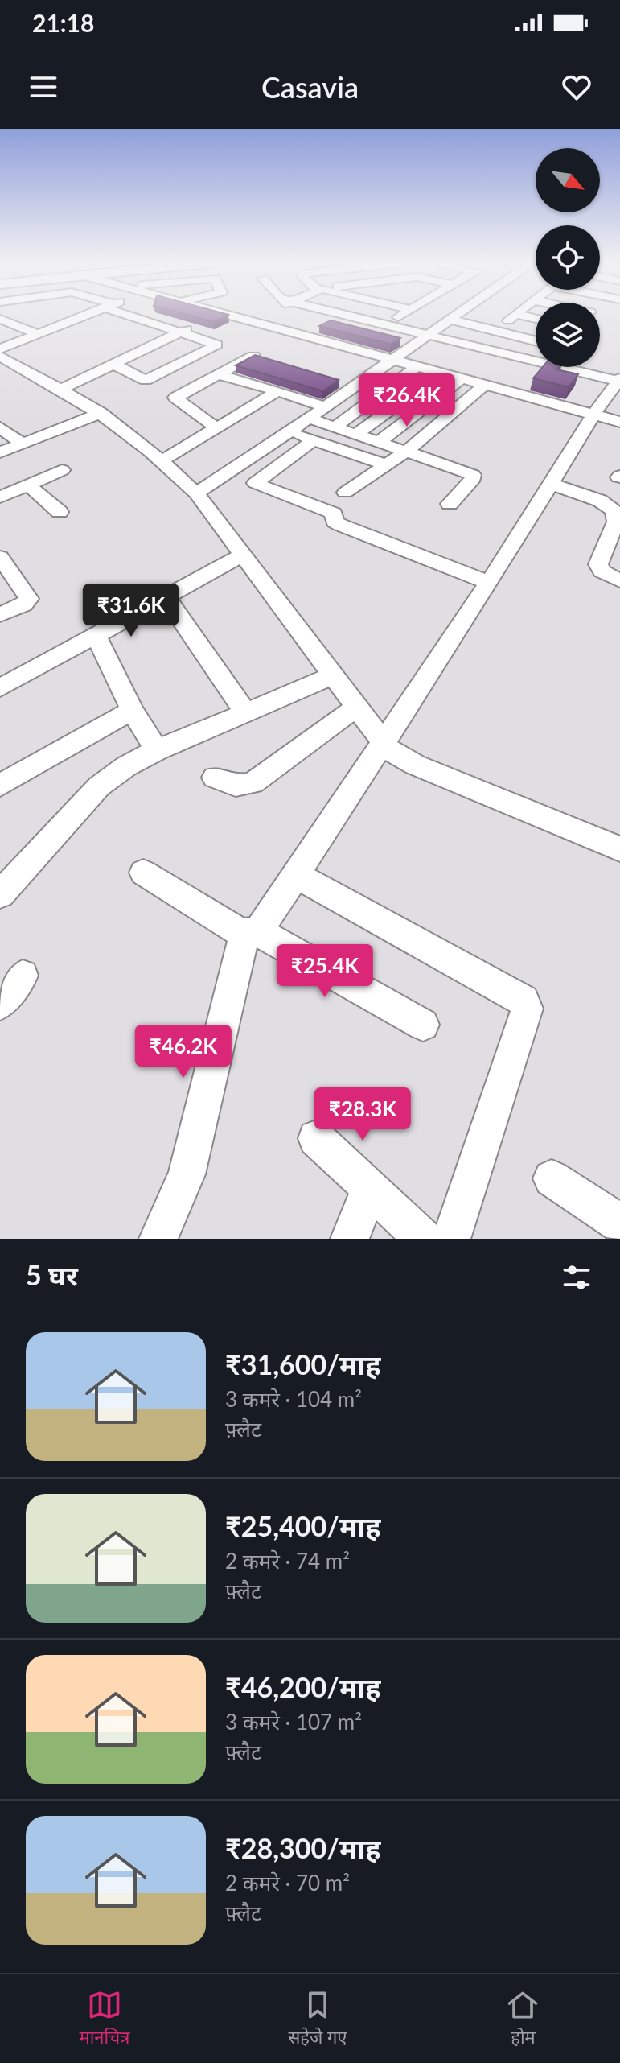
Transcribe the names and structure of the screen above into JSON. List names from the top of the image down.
{
  "north": "bottom right",
  "page": {
    "status": "21:18",
    "header": "Casavia",
    "price": [
      "₹26.4K",
      "₹31.6K",
      "₹25.4K",
      "₹46.2K",
      "₹28.3K"
    ],
    "heading": "5 घर",
    "list": [
      {
        "name": "₹31,600/माह",
        "note": "3 कमरे · 104 m² · फ़्लैट"
      },
      {
        "name": "₹25,400/माह",
        "note": "2 कमरे · 74 m² · फ़्लैट"
      },
      {
        "name": "₹46,200/माह",
        "note": "3 कमरे · 107 m² · फ़्लैट"
      },
      {
        "name": "₹28,300/माह",
        "note": "2 कमरे · 70 m² · फ़्लैट"
      }
    ],
    "tabs": ["मानचित्र", "सहेजे गए", "होम"]
  }
}
